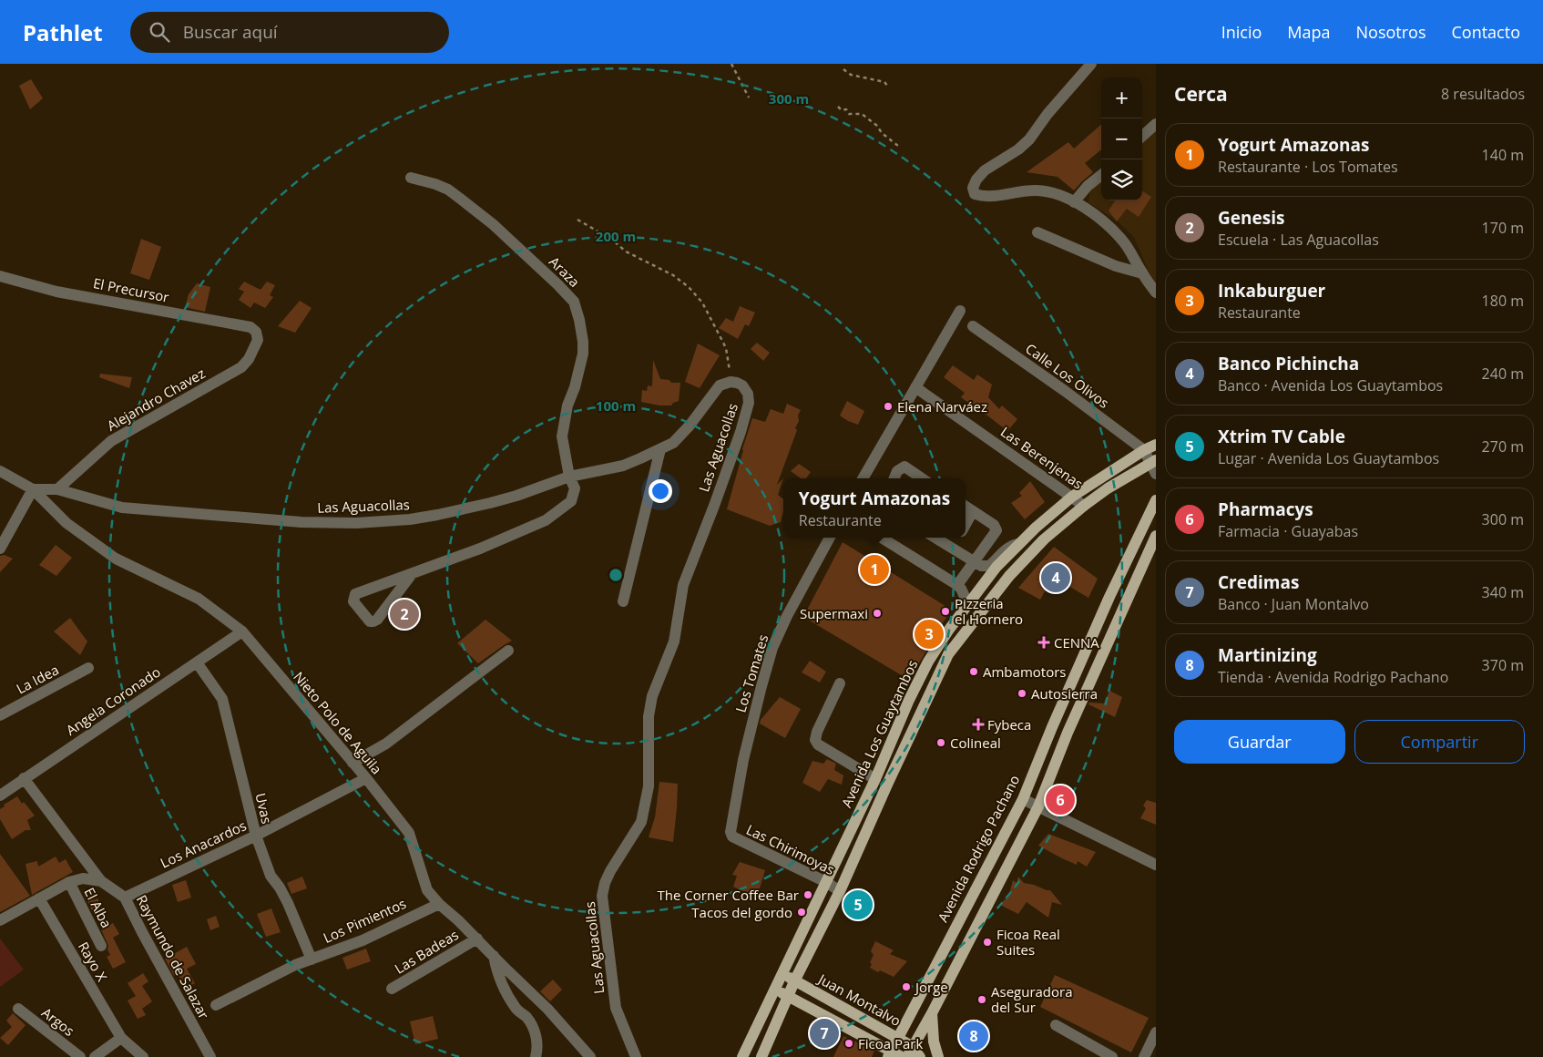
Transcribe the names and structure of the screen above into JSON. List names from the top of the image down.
{
  "streets": {
    "main road": ["Avenida Los Guaytambos", "Avenida Rodrigo Pachano", "Juan Montalvo"],
    "street": [
      "Araza",
      "El Precursor",
      "Calle Los Olivos",
      "Alejandro Chavez",
      "Las Aguacollas",
      "Las Berenjenas",
      "Los Tomates",
      "La Idea",
      "Angela Coronado",
      "Nieto Polo de Aguila",
      "Uvas",
      "Los Anacardos",
      "Las Chirimoyas",
      "El Alba",
      "Los Pimientos",
      "Las Badeas",
      "Raymundo de Salazar",
      "Rayo X",
      "Argos"
    ]
  },
  "crossings": [
    ["Araza", "Las Aguacollas"],
    ["El Precursor", "Alejandro Chavez"],
    ["Calle Los Olivos", "Avenida Los Guaytambos"],
    ["Alejandro Chavez", "Las Aguacollas"],
    ["Las Aguacollas", "Nieto Polo de Aguila"],
    ["Las Berenjenas", "Avenida Los Guaytambos"],
    ["Los Tomates", "Las Chirimoyas"],
    ["Angela Coronado", "Nieto Polo de Aguila"],
    ["Angela Coronado", "Uvas"],
    ["Nieto Polo de Aguila", "Los Anacardos"],
    ["Nieto Polo de Aguila", "Los Pimientos"],
    ["Nieto Polo de Aguila", "Las Badeas"],
    ["Avenida Los Guaytambos", "Las Chirimoyas"],
    ["Avenida Los Guaytambos", "Juan Montalvo"],
    ["Uvas", "Los Anacardos"],
    ["Uvas", "Los Pimientos"],
    ["Los Anacardos", "Raymundo de Salazar"],
    ["Avenida Rodrigo Pachano", "Juan Montalvo"]
  ],
  "places": {
    "other": [
      "Elena Narváez",
      "Pizzeria el Hornero",
      "Supermaxi",
      "Ambamotors",
      "Autosierra",
      "Colineal",
      "The Corner Coffee Bar",
      "Tacos del gordo",
      "Ficoa Real Suites",
      "Jorge",
      "Aseguradora del Sur",
      "Ficoa Park"
    ],
    "health": ["CENNA", "Fybeca"]
  },
  "page": {
    "header": "Pathlet",
    "search": "Buscar aquí",
    "nav": [
      "Inicio",
      "Mapa",
      "Nosotros",
      "Contacto"
    ],
    "heading": ["Cerca", "8 resultados"],
    "map_buttons": ["+", "−"],
    "list": [
      {
        "mark": "1",
        "name": "Yogurt Amazonas",
        "note": "Restaurante · Los Tomates",
        "value": "140 m"
      },
      {
        "mark": "2",
        "name": "Genesis",
        "note": "Escuela · Las Aguacollas",
        "value": "170 m"
      },
      {
        "mark": "3",
        "name": "Inkaburguer",
        "note": "Restaurante",
        "value": "180 m"
      },
      {
        "mark": "4",
        "name": "Banco Pichincha",
        "note": "Banco · Avenida Los Guaytambos",
        "value": "240 m"
      },
      {
        "mark": "5",
        "name": "Xtrim TV Cable",
        "note": "Lugar · Avenida Los Guaytambos",
        "value": "270 m"
      },
      {
        "mark": "6",
        "name": "Pharmacys",
        "note": "Farmacia · Guayabas",
        "value": "300 m"
      },
      {
        "mark": "7",
        "name": "Credimas",
        "note": "Banco · Juan Montalvo",
        "value": "340 m"
      },
      {
        "mark": "8",
        "name": "Martinizing",
        "note": "Tienda · Avenida Rodrigo Pachano",
        "value": "370 m"
      }
    ],
    "popup": ["Yogurt Amazonas", "Restaurante"],
    "pins": [
      "1",
      "4",
      "2",
      "3",
      "6",
      "5",
      "7",
      "8"
    ],
    "buttons": ["Guardar", "Compartir"]
  },
  "rings": ["300 m", "200 m", "100 m"]
}
